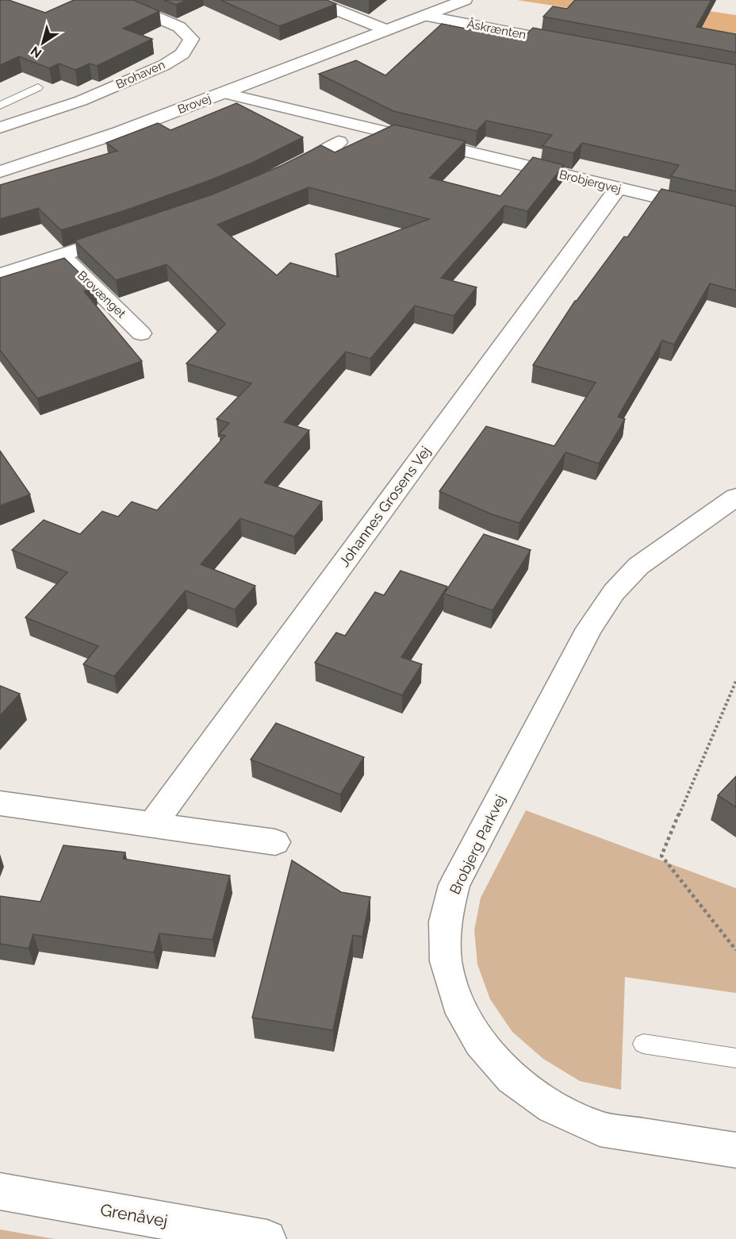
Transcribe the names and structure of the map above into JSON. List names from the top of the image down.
{
  "streets": {
    "street": [
      "Åskrænten",
      "Brohaven",
      "Brovej",
      "Brobjergvej",
      "Brovænget",
      "Johannes Grosens Vej",
      "Brobjerg Parkvej",
      "Grenåvej"
    ]
  },
  "crossings": [
    ["Åskrænten", "Brovej"],
    ["Brovej", "Brobjergvej"],
    ["Brobjergvej", "Johannes Grosens Vej"]
  ],
  "north": "bottom left"
}
